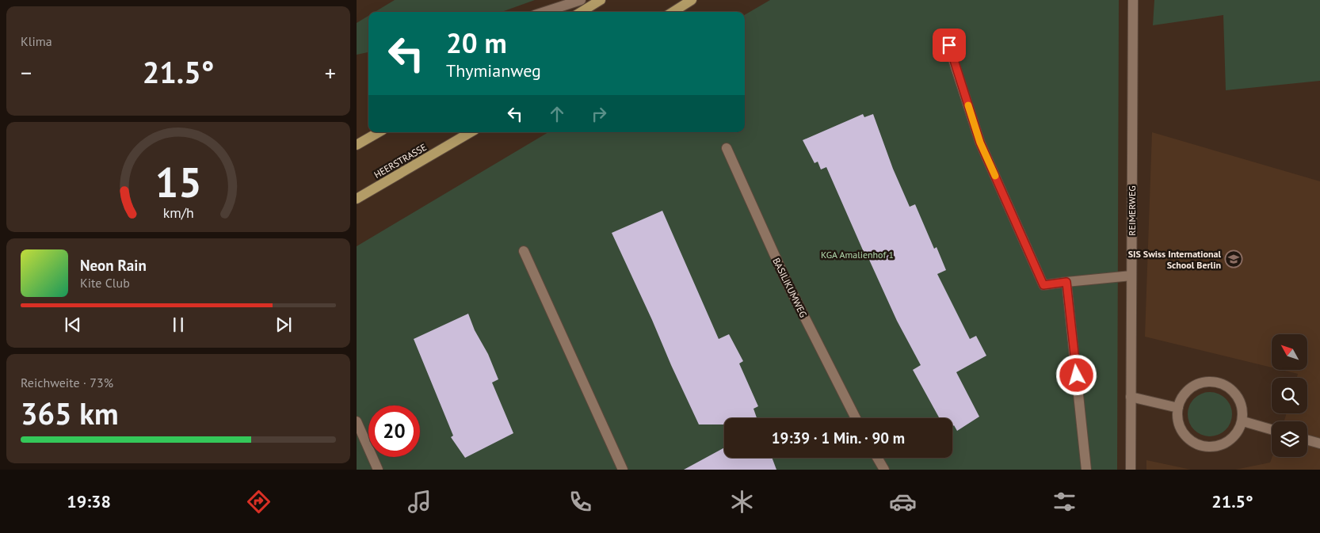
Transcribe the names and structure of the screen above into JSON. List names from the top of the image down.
{
  "streets": {
    "main road": ["HEERSTRASSE"],
    "street": ["REIMERWEG", "BASILIKUMWEG"]
  },
  "parks": ["KGA Amalienhof 1"],
  "places": {
    "school or university": ["SIS Swiss International School Berlin"]
  },
  "north": "top left",
  "page": {
    "tile": [
      "Klima",
      ["Reichweite · 73%", "365 km"]
    ],
    "turn": ["20 m", "Thymianweg"],
    "heat": ["−", "21.5°", "+"],
    "song": ["Neon Rain", "Kite Club"],
    "limit": "20",
    "trip": "19:39 · 1 Min. · 90 m",
    "tabs": ["19:38", "21.5°"],
    "gauge": ["15", "km/h"]
  }
}
